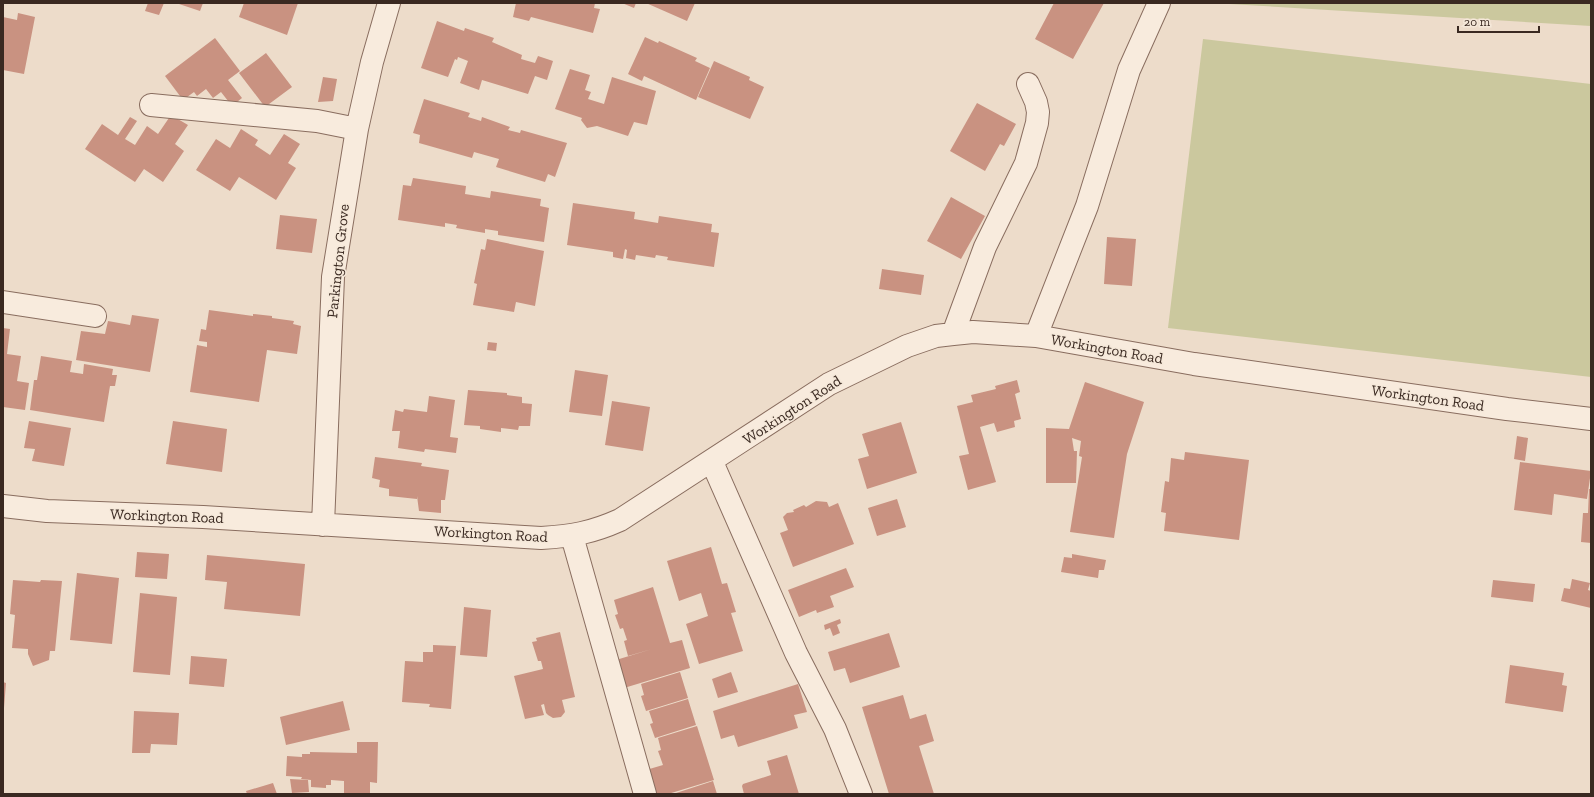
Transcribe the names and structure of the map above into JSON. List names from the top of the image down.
{
  "streets": {
    "street": ["Parkington Grove", "Workington Road"]
  },
  "crossings": [
    ["Parkington Grove", "Workington Road"]
  ],
  "scale_bar": "20 m"
}
